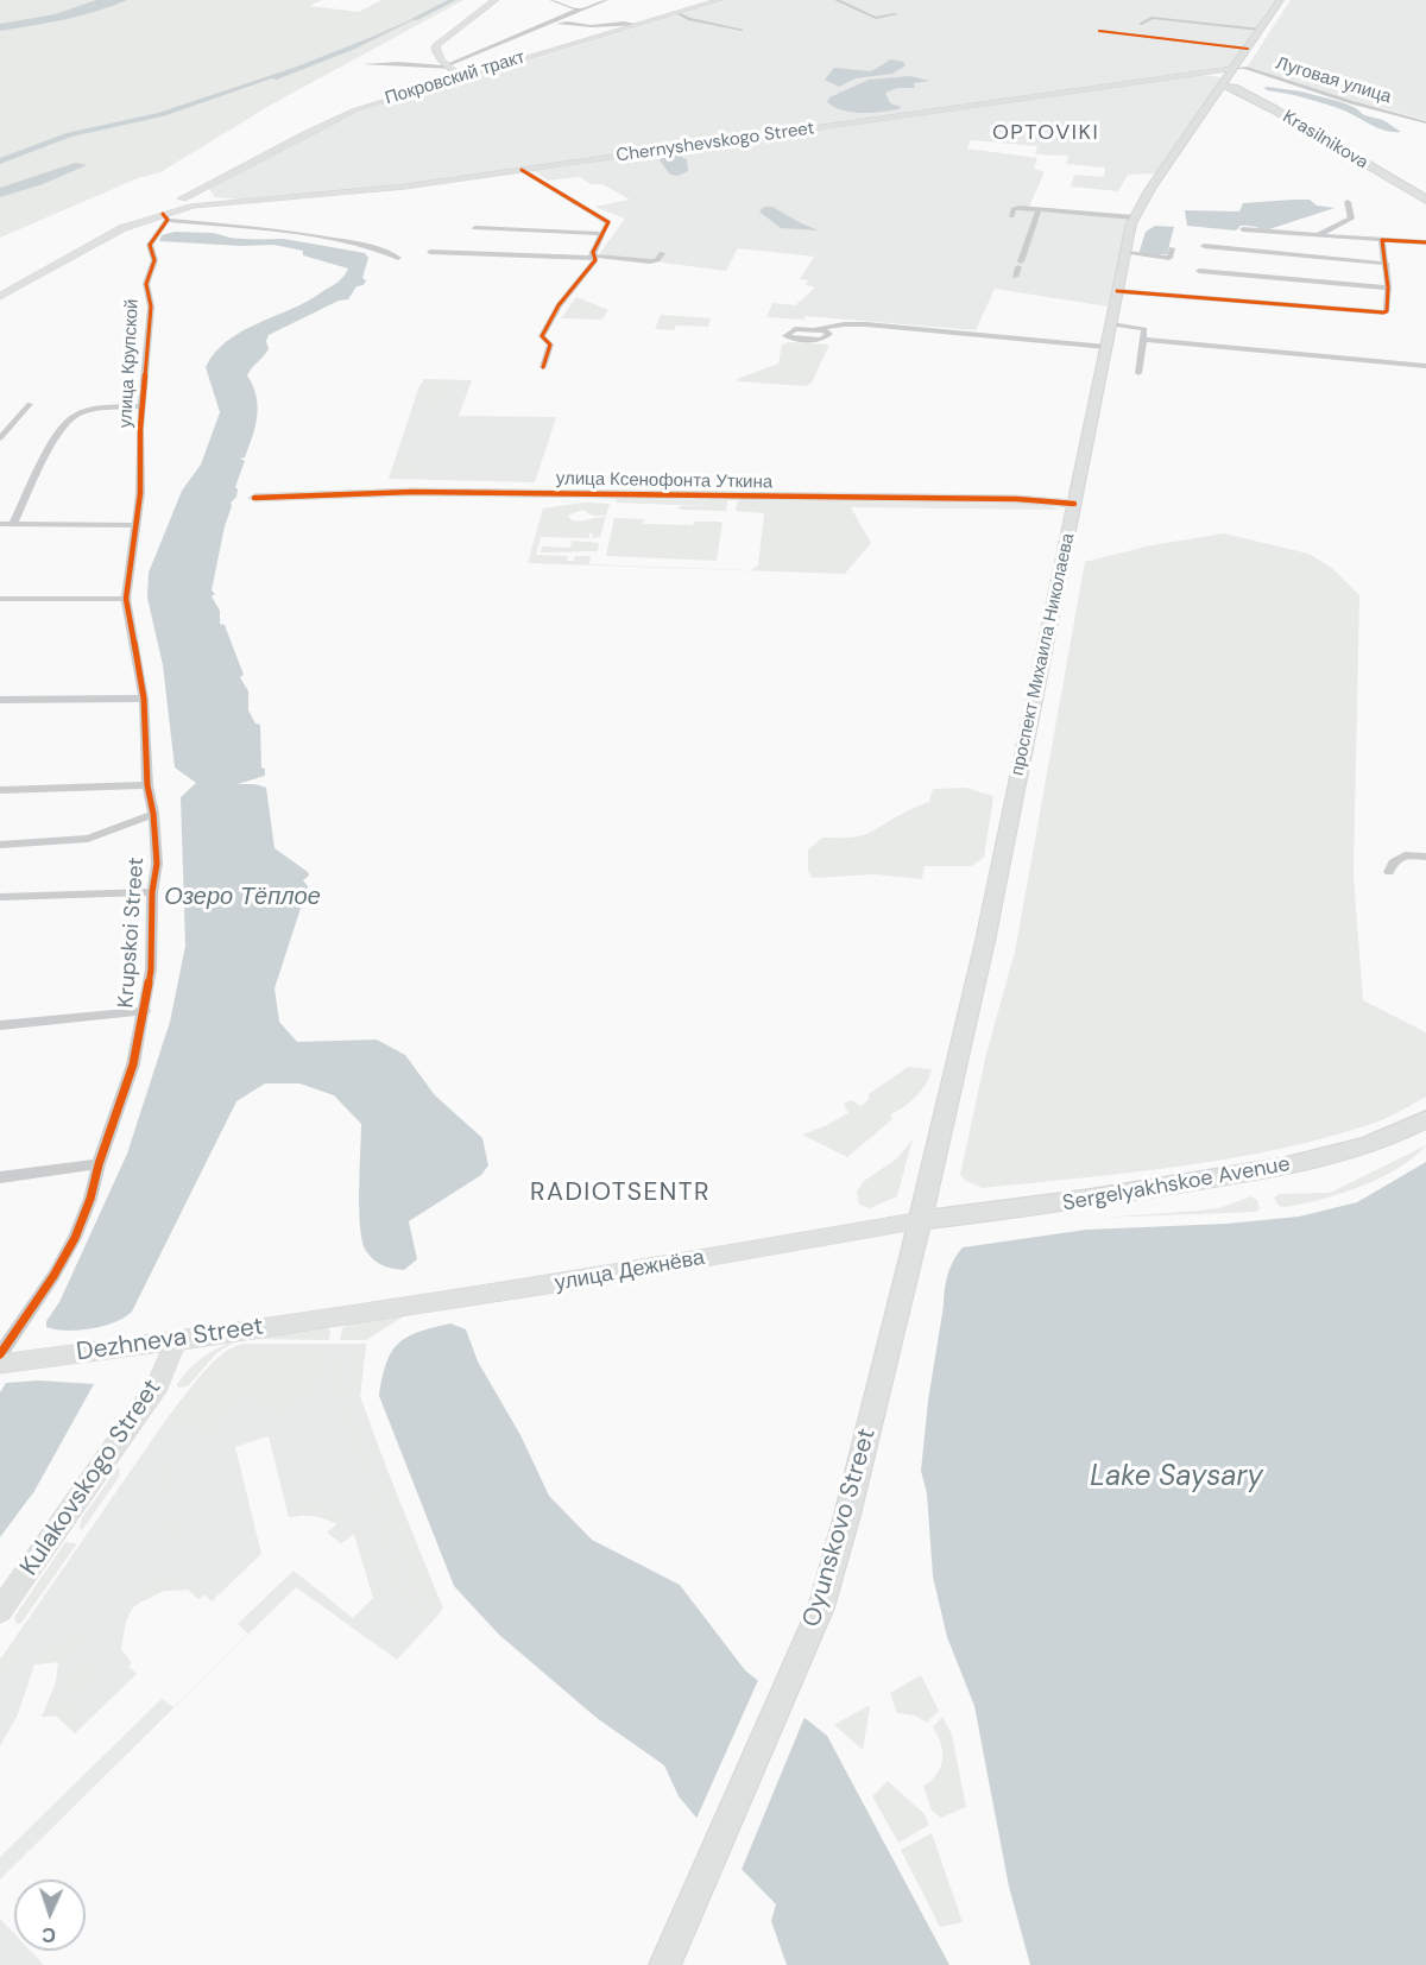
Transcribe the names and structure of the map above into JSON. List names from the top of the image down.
{
  "streets": {
    "main road": [
      "Покровский тракт",
      "Krasilnikova",
      "Chernyshevskogo Street",
      "улица Ксенофонта Уткина",
      "проспект Михаила Николаева",
      "Sergelyakhskoe Avenue",
      "улица Дежнёва",
      "Dezhneva Street",
      "Kulakovskogo Street",
      "Oyunskovo Street"
    ],
    "street": ["Луговая улица", "улица Крупской", "Krupskoi Street"]
  },
  "crossings": [
    ["Покровский тракт", "Chernyshevskogo Street"],
    ["Луговая улица", "Chernyshevskogo Street"],
    ["Луговая улица", "проспект Михаила Николаева"],
    ["Krasilnikova", "проспект Михаила Николаева"],
    ["Chernyshevskogo Street", "проспект Михаила Николаева"],
    ["улица Крупской", "Krupskoi Street"],
    ["улица Ксенофонта Уткина", "проспект Михаила Николаева"],
    ["проспект Михаила Николаева", "Sergelyakhskoe Avenue"],
    ["проспект Михаила Николаева", "улица Дежнёва"],
    ["проспект Михаила Николаева", "Oyunskovo Street"],
    ["Sergelyakhskoe Avenue", "улица Дежнёва"],
    ["Sergelyakhskoe Avenue", "Oyunskovo Street"],
    ["улица Дежнёва", "Dezhneva Street"],
    ["улица Дежнёва", "Kulakovskogo Street"],
    ["улица Дежнёва", "Oyunskovo Street"],
    ["Dezhneva Street", "Kulakovskogo Street"]
  ],
  "districts": ["OPTOVIKI", "RADIOTSENTR"],
  "water": ["Озеро Тёплое", "Lake Saysary"],
  "north": "bottom"
}
